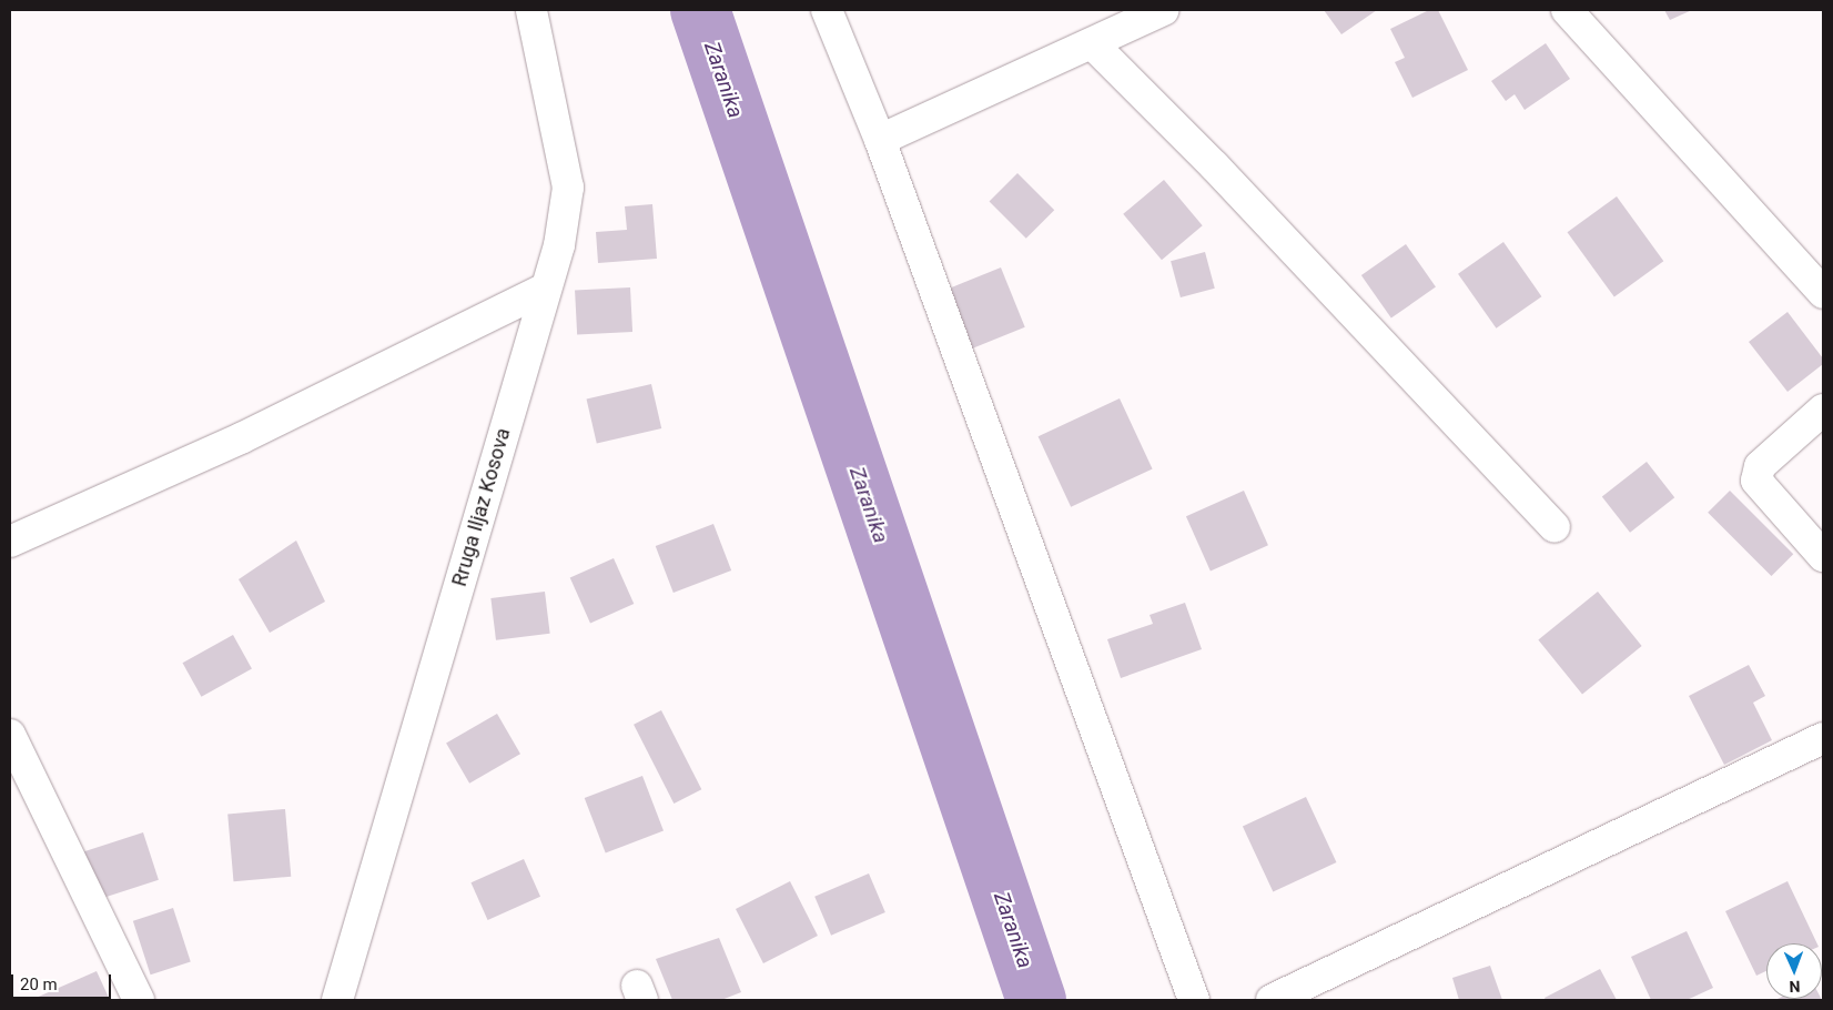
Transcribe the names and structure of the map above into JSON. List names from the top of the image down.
{
  "streets": {
    "street": ["Rruga Iljaz Kosova"]
  },
  "water": ["Zaranika"],
  "scale_bar": "20 m",
  "north": "bottom"
}
